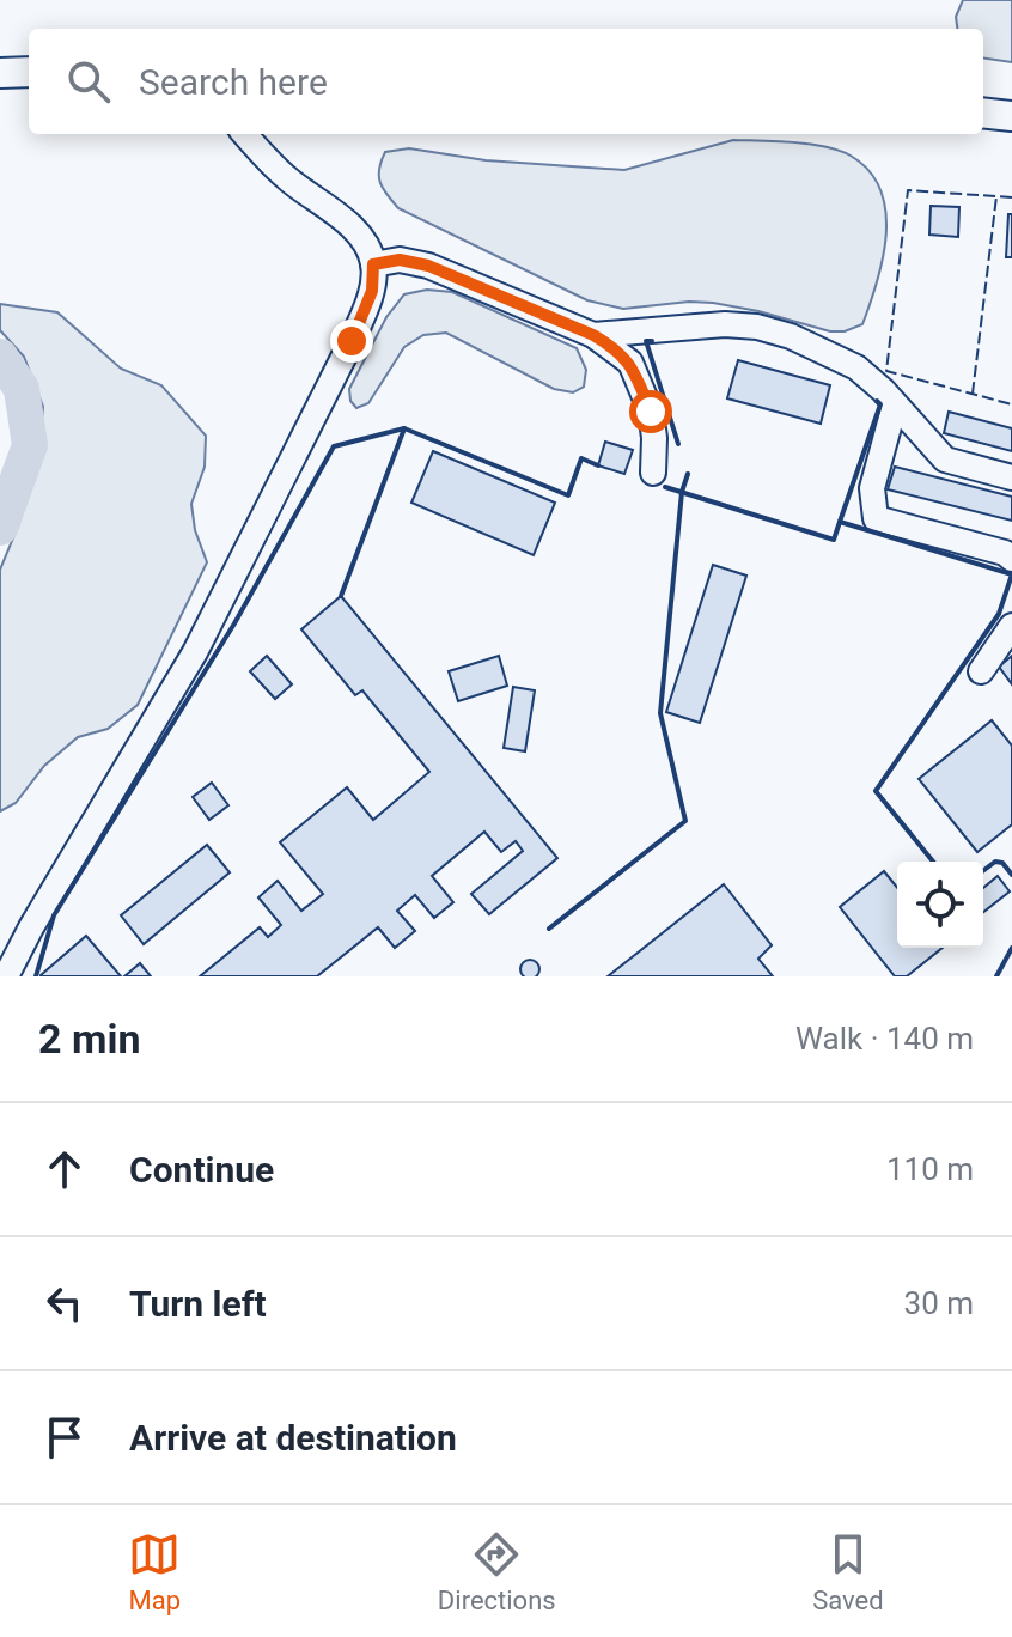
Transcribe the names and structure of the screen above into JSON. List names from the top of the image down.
{
  "page": {
    "search": "Search here",
    "heading": ["2 min", "Walk · 140 m"],
    "list": [
      ["Continue", "110 m"],
      ["Turn left", "30 m"],
      "Arrive at destination"
    ],
    "nav": ["Map", "Directions", "Saved"]
  }
}
